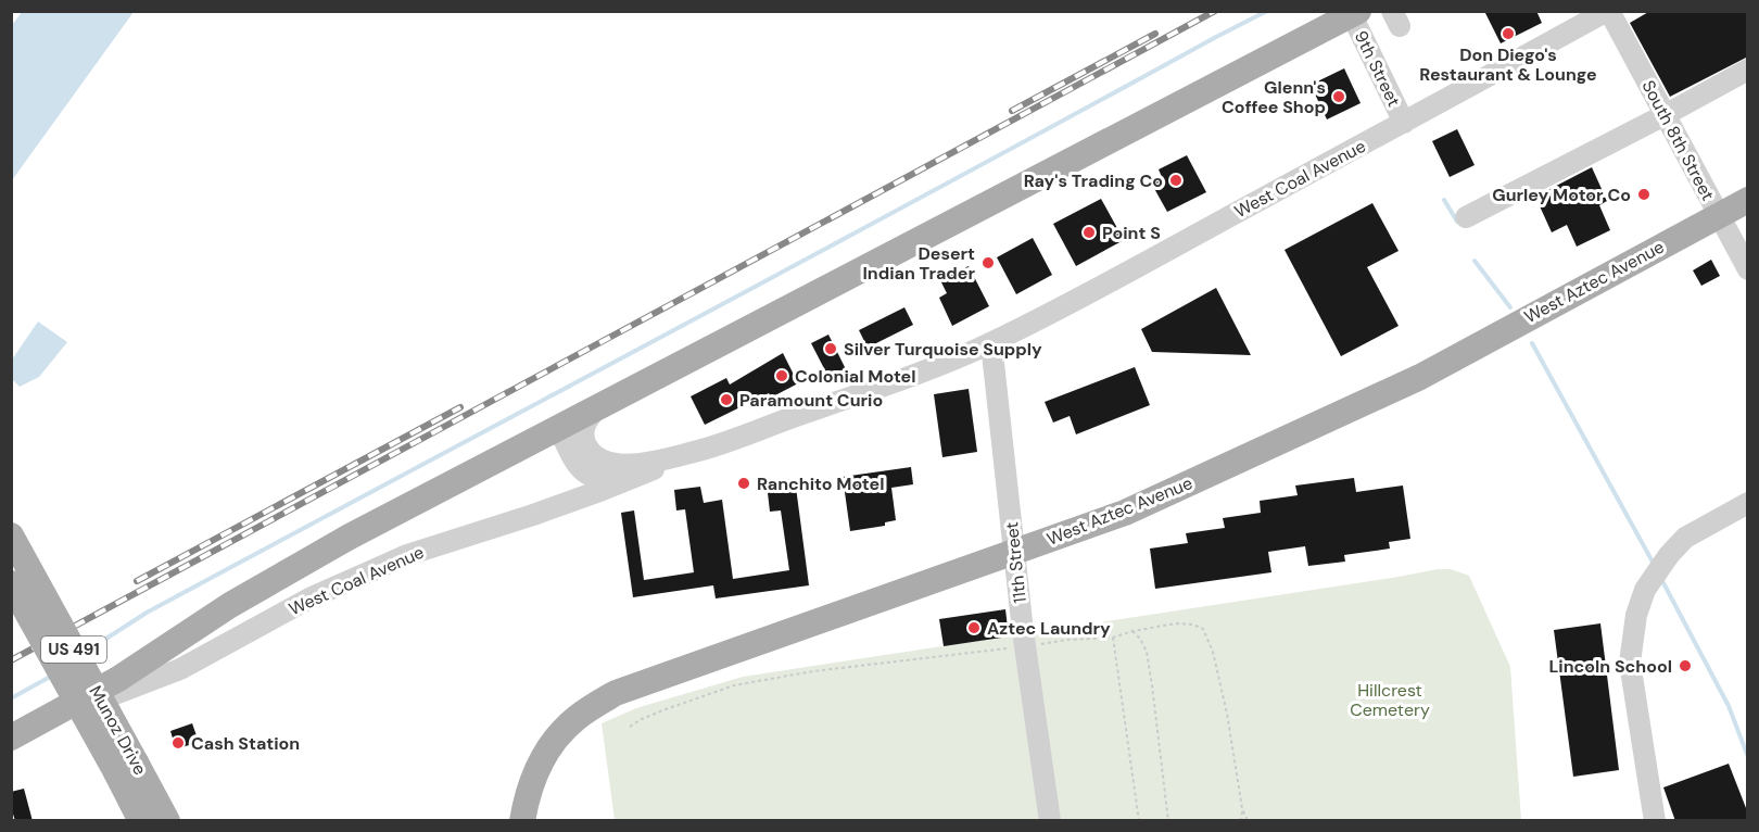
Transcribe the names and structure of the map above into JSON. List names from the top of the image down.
{
  "streets": {
    "main road": ["West Aztec Avenue", "US 491", "Munoz Drive"],
    "street": [
      "9th Street",
      "South 8th Street",
      "West Coal Avenue",
      "11th Street"
    ]
  },
  "crossings": [
    ["9th Street", "West Coal Avenue"],
    ["South 8th Street", "West Coal Avenue"],
    ["South 8th Street", "West Aztec Avenue"],
    ["West Coal Avenue", "11th Street"],
    ["West Aztec Avenue", "11th Street"]
  ],
  "parks": ["Hillcrest Cemetery"],
  "places": [
    "Don Diego's Restaurant & Lounge",
    "Glenn's Coffee Shop",
    "Ray's Trading Co",
    "Gurley Motor Co",
    "Point S",
    "Desert Indian Trader",
    "Silver Turquoise Supply",
    "Colonial Motel",
    "Paramount Curio",
    "Ranchito Motel",
    "Aztec Laundry",
    "Lincoln School",
    "Cash Station"
  ]
}
